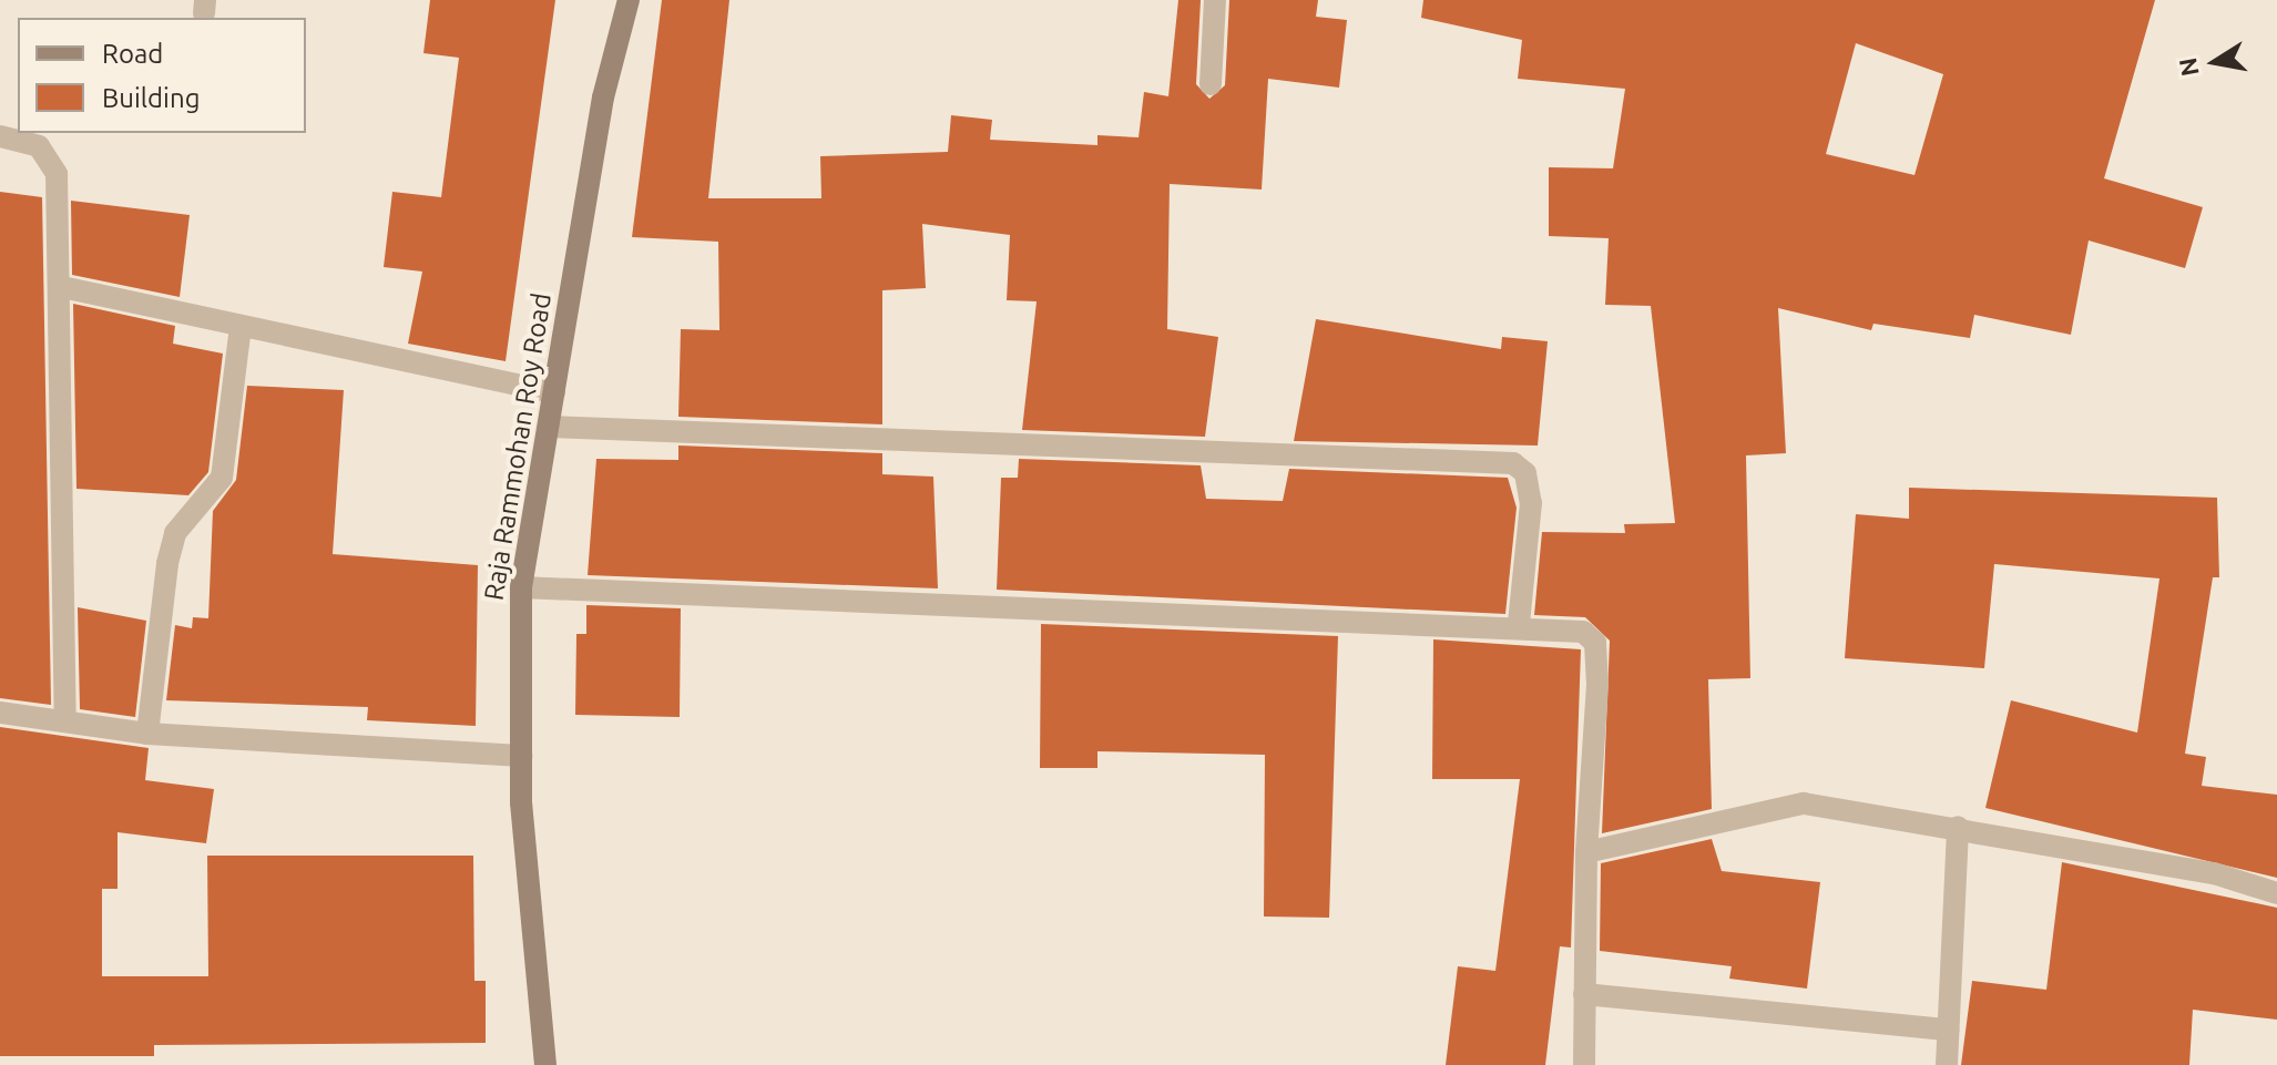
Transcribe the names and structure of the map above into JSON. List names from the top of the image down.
{
  "streets": {
    "main road": ["Raja Rammohan Roy Road"]
  },
  "legend": ["Road", "Building"],
  "north": "left"
}
